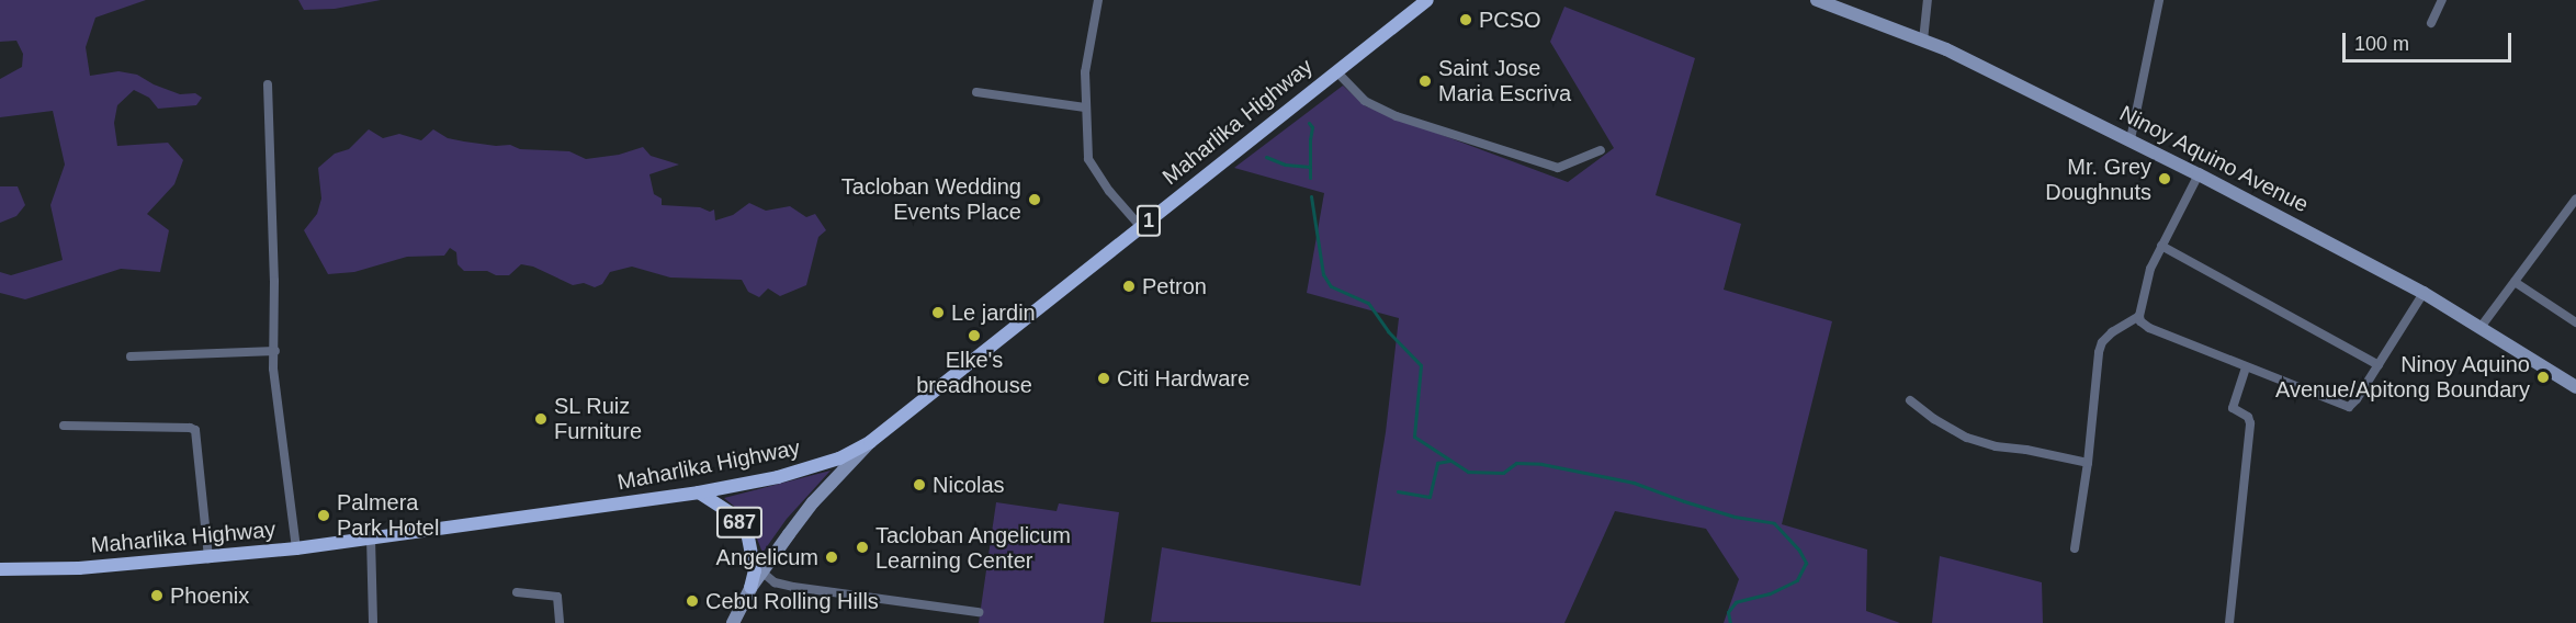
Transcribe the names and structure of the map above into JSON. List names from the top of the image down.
{
  "streets": {
    "main road": [
      "Maharlika Highway",
      "Ninoy Aquino Avenue",
      "1",
      "687"
    ]
  },
  "crossings": [
    ["Maharlika Highway", "687"]
  ],
  "places": [
    "PCSO",
    "Saint Jose Maria Escriva",
    "Mr. Grey Doughnuts",
    "Tacloban Wedding Events Place",
    "Petron",
    "Le jardin",
    "Elke's breadhouse",
    "Ninoy Aquino Avenue/Apitong Boundary",
    "Citi Hardware",
    "SL Ruiz Furniture",
    "Nicolas",
    "Palmera Park Hotel",
    "Tacloban Angelicum Learning Center",
    "Angelicum",
    "Phoenix",
    "Cebu Rolling Hills"
  ],
  "scale_bar": "100 m"
}
